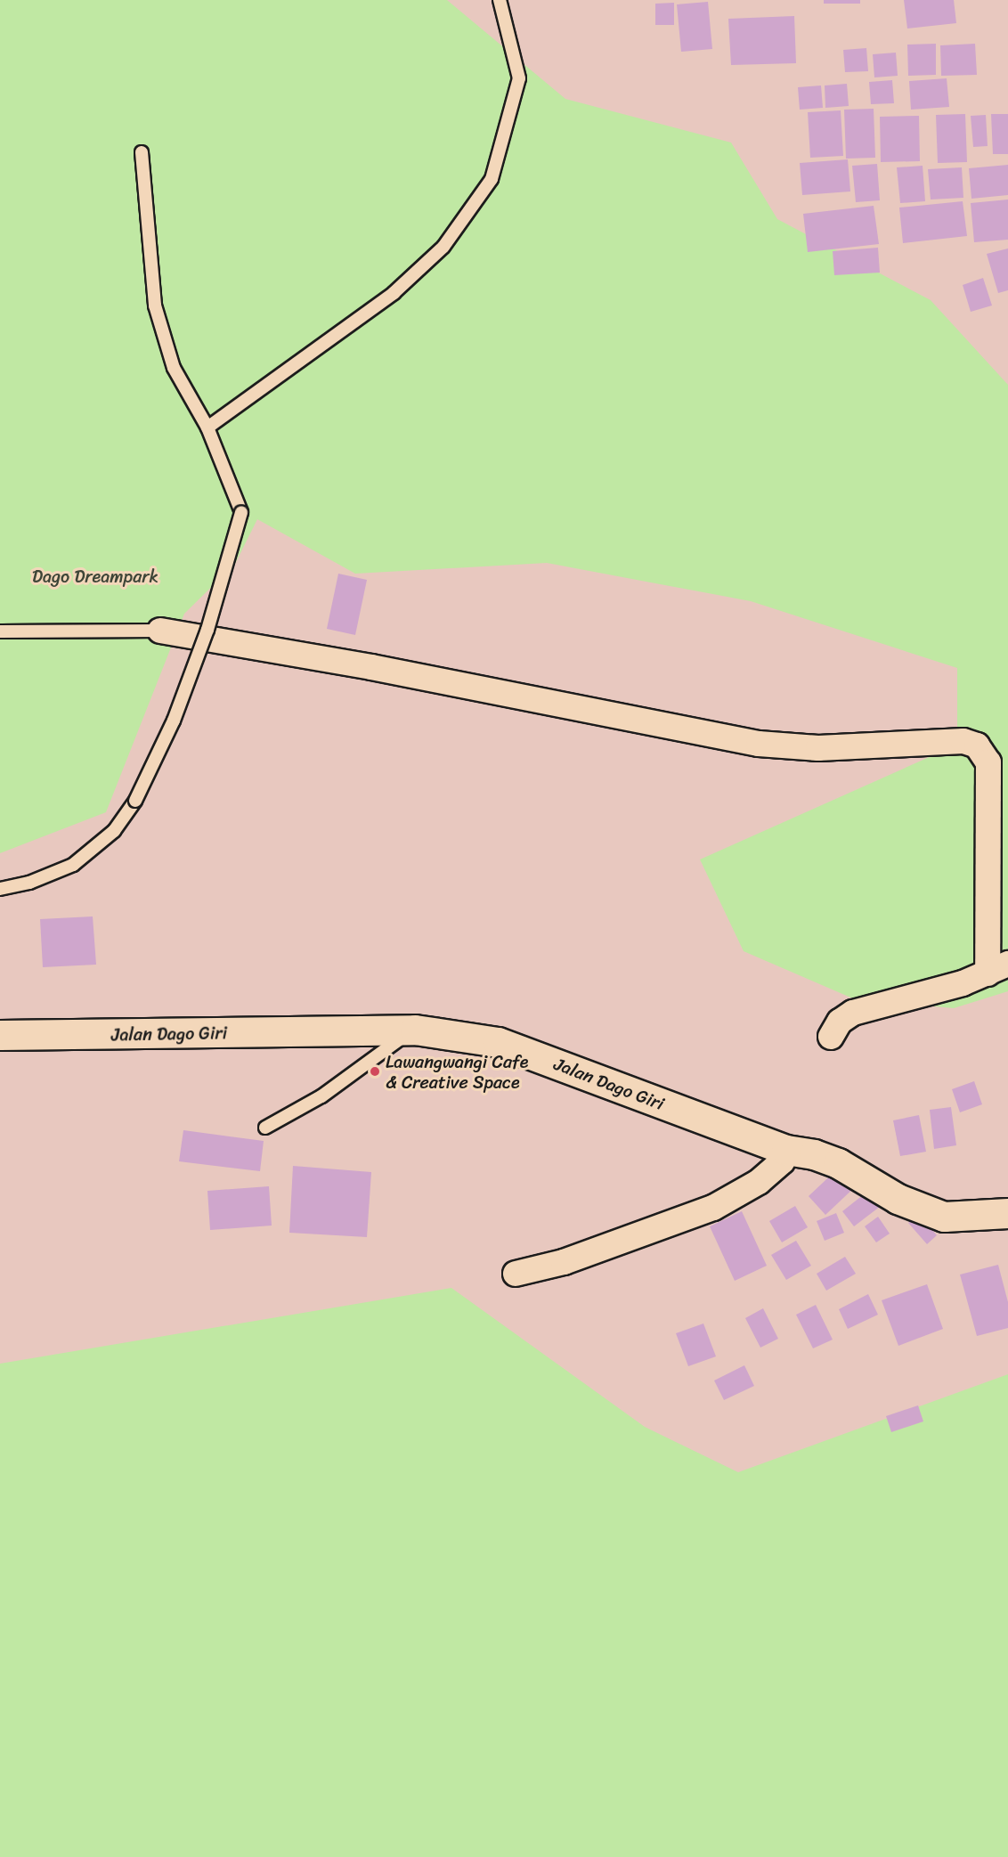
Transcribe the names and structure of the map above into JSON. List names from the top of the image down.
{
  "streets": {
    "main road": ["Jalan Dago Giri"]
  },
  "parks": ["Dago Dreampark"],
  "places": ["Lawangwangi Cafe & Creative Space"]
}
